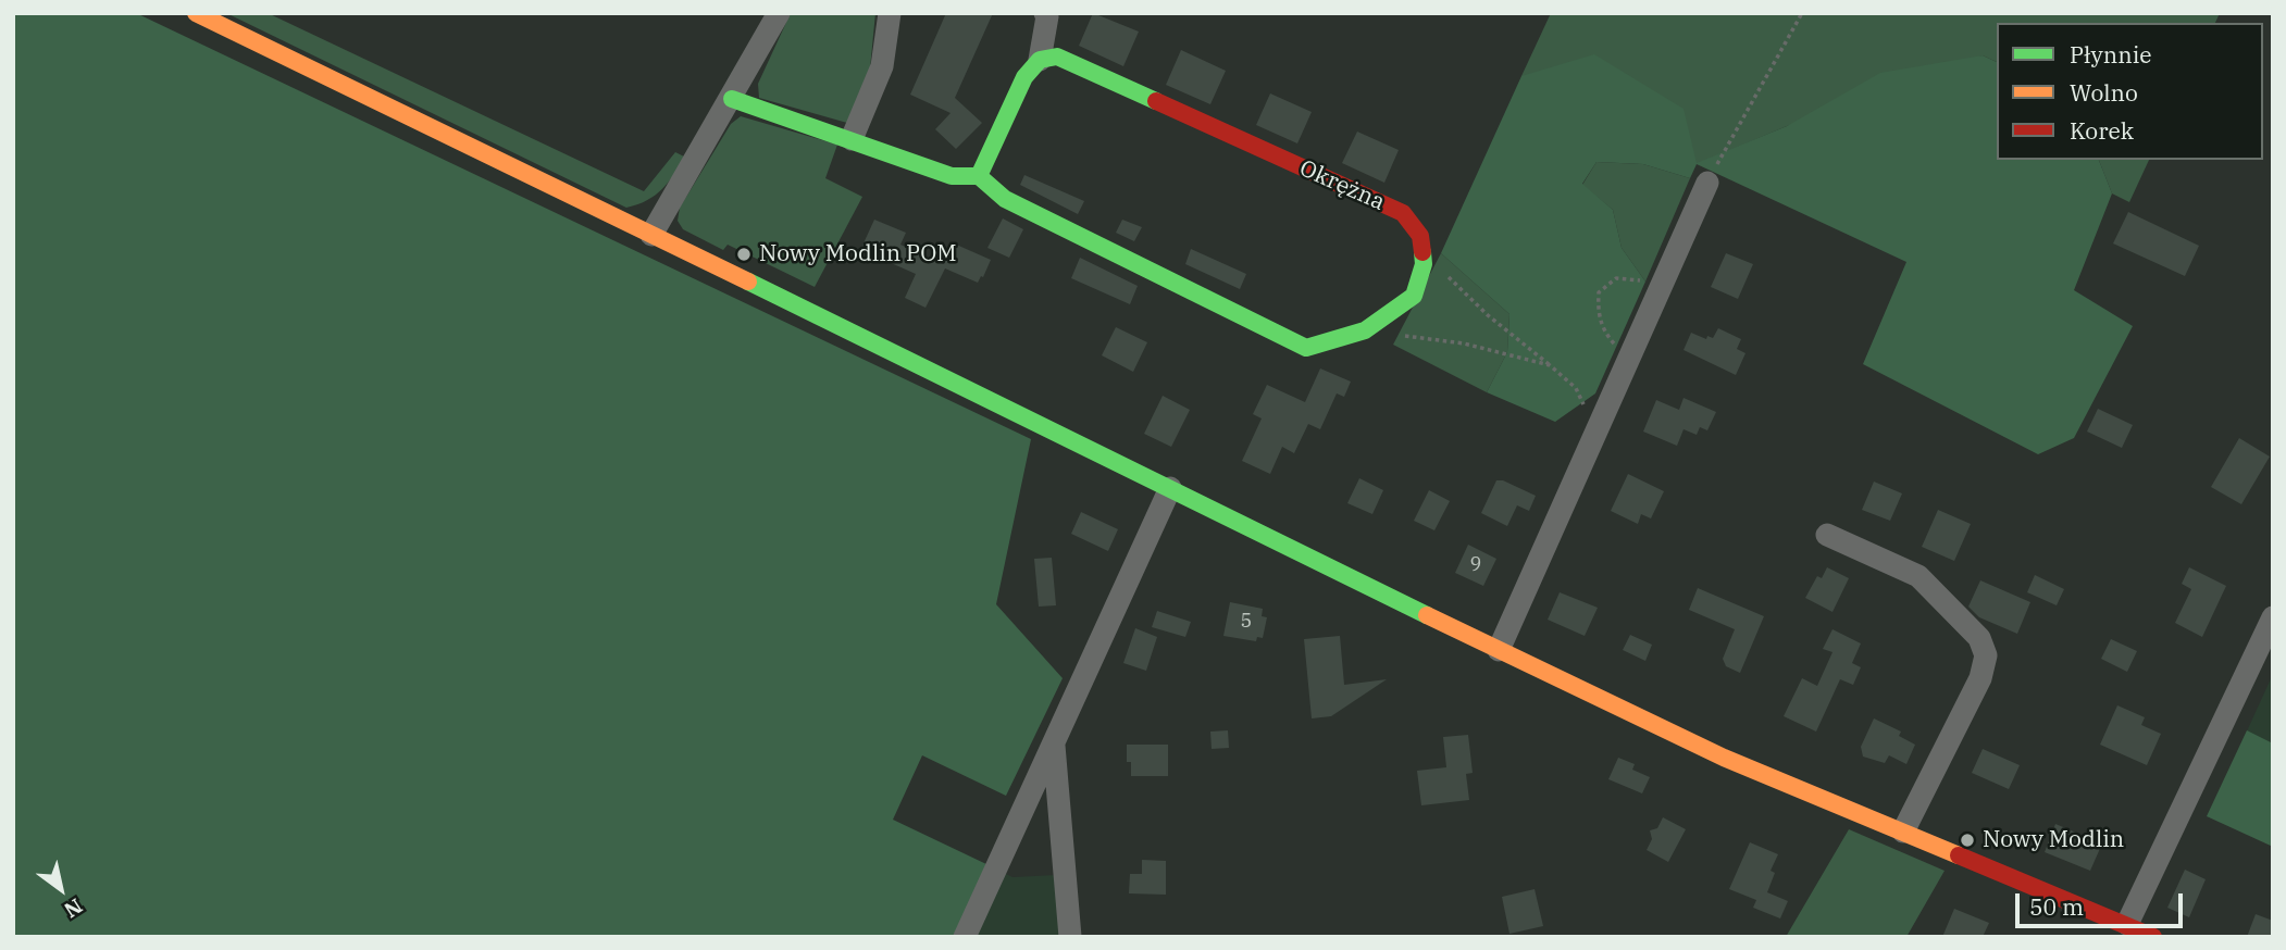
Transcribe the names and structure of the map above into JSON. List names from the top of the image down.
{
  "streets": {
    "street": ["Okrężna"]
  },
  "places": ["Nowy Modlin POM", "Nowy Modlin"],
  "house_numbers": ["9", "5"],
  "legend": ["Płynnie", "Wolno", "Korek"],
  "scale_bar": "50 m",
  "north": "bottom right"
}
